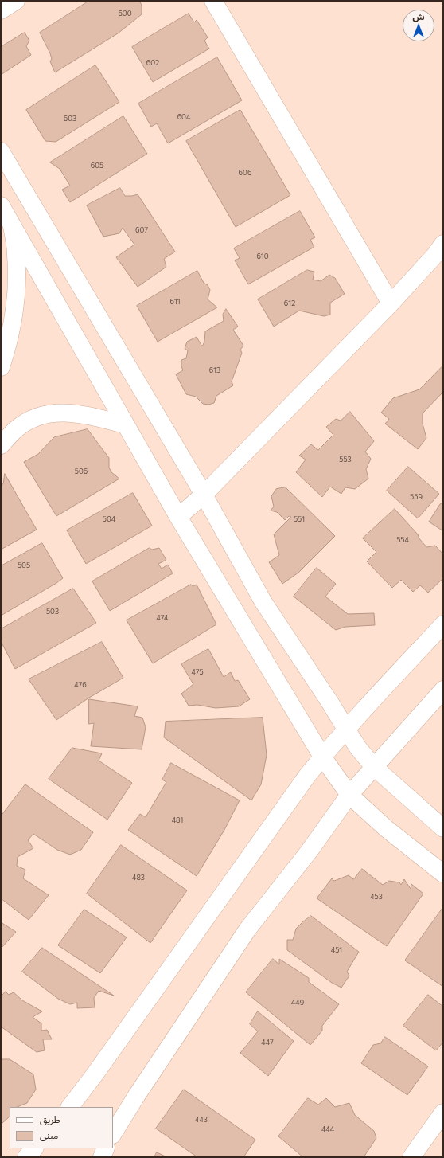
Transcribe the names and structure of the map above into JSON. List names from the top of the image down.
{
  "house_numbers": [
    "600",
    "602",
    "604",
    "603",
    "605",
    "606",
    "607",
    "610",
    "611",
    "612",
    "613",
    "553",
    "506",
    "559",
    "504",
    "551",
    "554",
    "505",
    "503",
    "474",
    "475",
    "476",
    "481",
    "483",
    "453",
    "451",
    "449",
    "447",
    "443",
    "444"
  ],
  "legend": ["طريق", "مبنى"],
  "north": "top"
}
